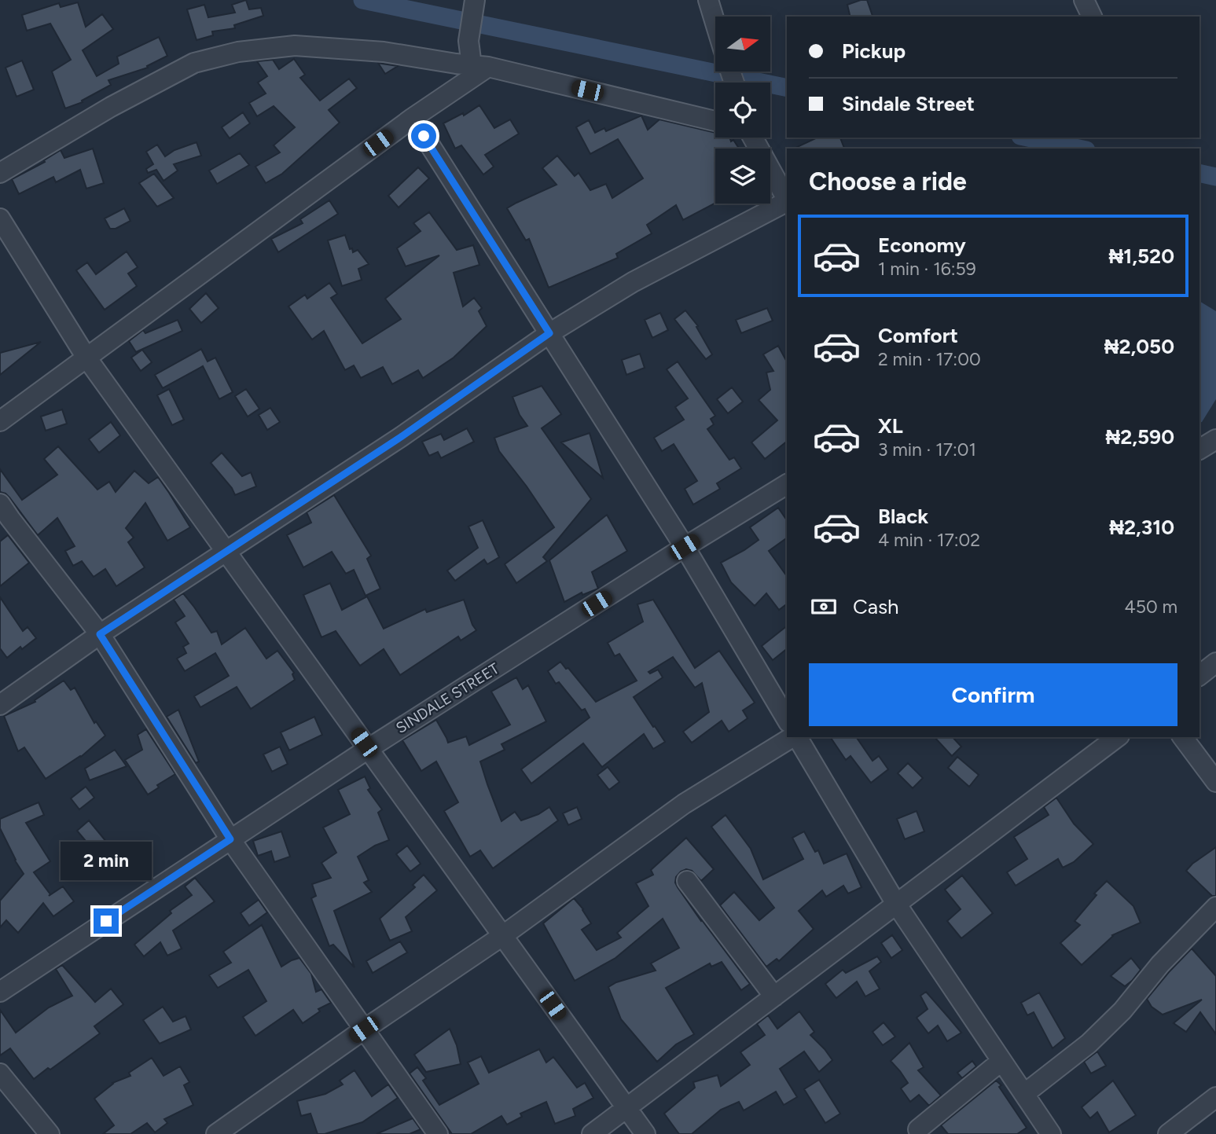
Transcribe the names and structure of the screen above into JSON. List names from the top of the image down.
{
  "streets": {
    "street": ["SINDALE STREET"]
  },
  "north": "right",
  "page": {
    "banner": ["Pickup", "Sindale Street"],
    "heading": "Choose a ride",
    "list": [
      {
        "name": "Economy",
        "note": "1 min · 16:59",
        "value": "₦1,520"
      },
      {
        "name": "Comfort",
        "note": "2 min · 17:00",
        "value": "₦2,050"
      },
      {
        "name": "XL",
        "note": "3 min · 17:01",
        "value": "₦2,590"
      },
      {
        "name": "Black",
        "note": "4 min · 17:02",
        "value": "₦2,310"
      }
    ],
    "pay": ["Cash", "450 m"],
    "buttons": "Confirm",
    "bubble": "2 min"
  }
}
